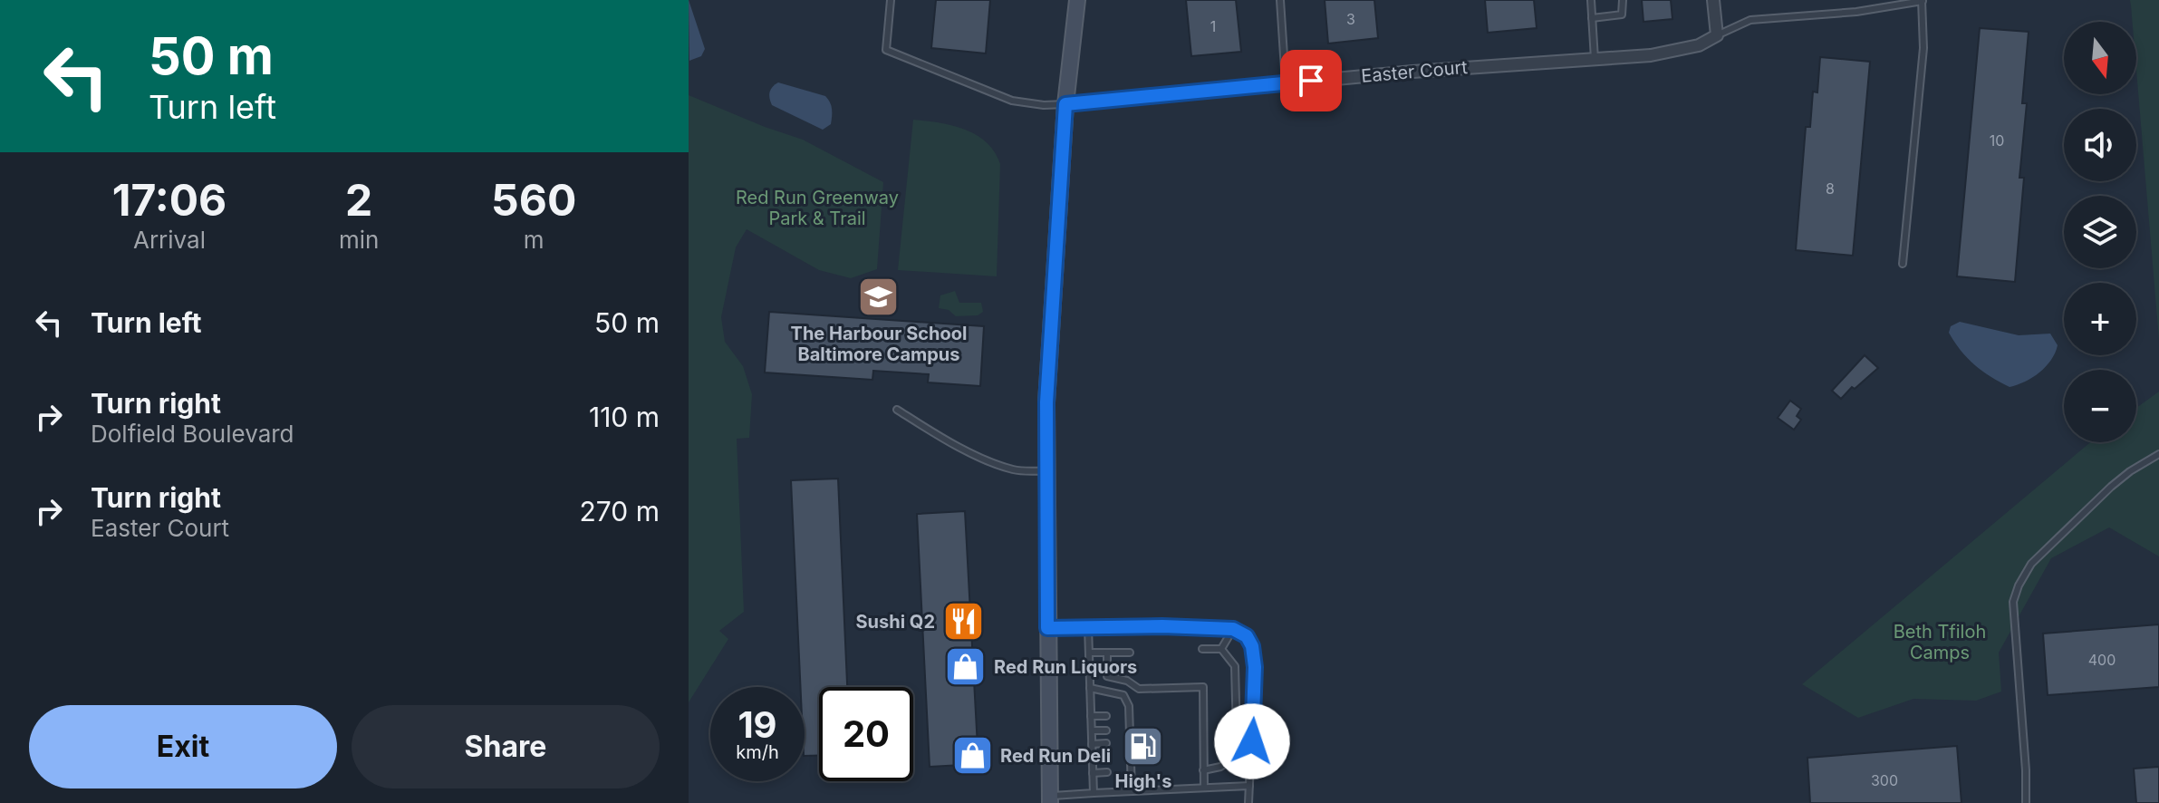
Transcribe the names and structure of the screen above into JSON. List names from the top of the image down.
{
  "streets": {
    "street": ["Easter Court"]
  },
  "parks": ["Red Run Greenway Park & Trail", "Beth Tfiloh Camps"],
  "places": {
    "school or university": ["The Harbour School Baltimore Campus"],
    "restaurant": ["Sushi Q2"],
    "shop": ["Red Run Liquors", "Red Run Deli"],
    "fuel station": ["High's"]
  },
  "house_numbers": [
    "3",
    "1",
    "10",
    "8",
    "400",
    "300"
  ],
  "north": "bottom",
  "page": {
    "turn": ["50 m", "Turn left"],
    "map_buttons": ["+", "−"],
    "eta": [
      "17:06",
      "Arrival",
      "2",
      "min",
      "560",
      "m"
    ],
    "list": [
      {
        "name": "Turn left",
        "value": "50 m"
      },
      {
        "name": "Turn right",
        "note": "Dolfield Boulevard",
        "value": "110 m"
      },
      {
        "name": "Turn right",
        "note": "Easter Court",
        "value": "270 m"
      }
    ],
    "speed": "19 km/h",
    "limit": "20",
    "buttons": ["Exit", "Share"]
  }
}
